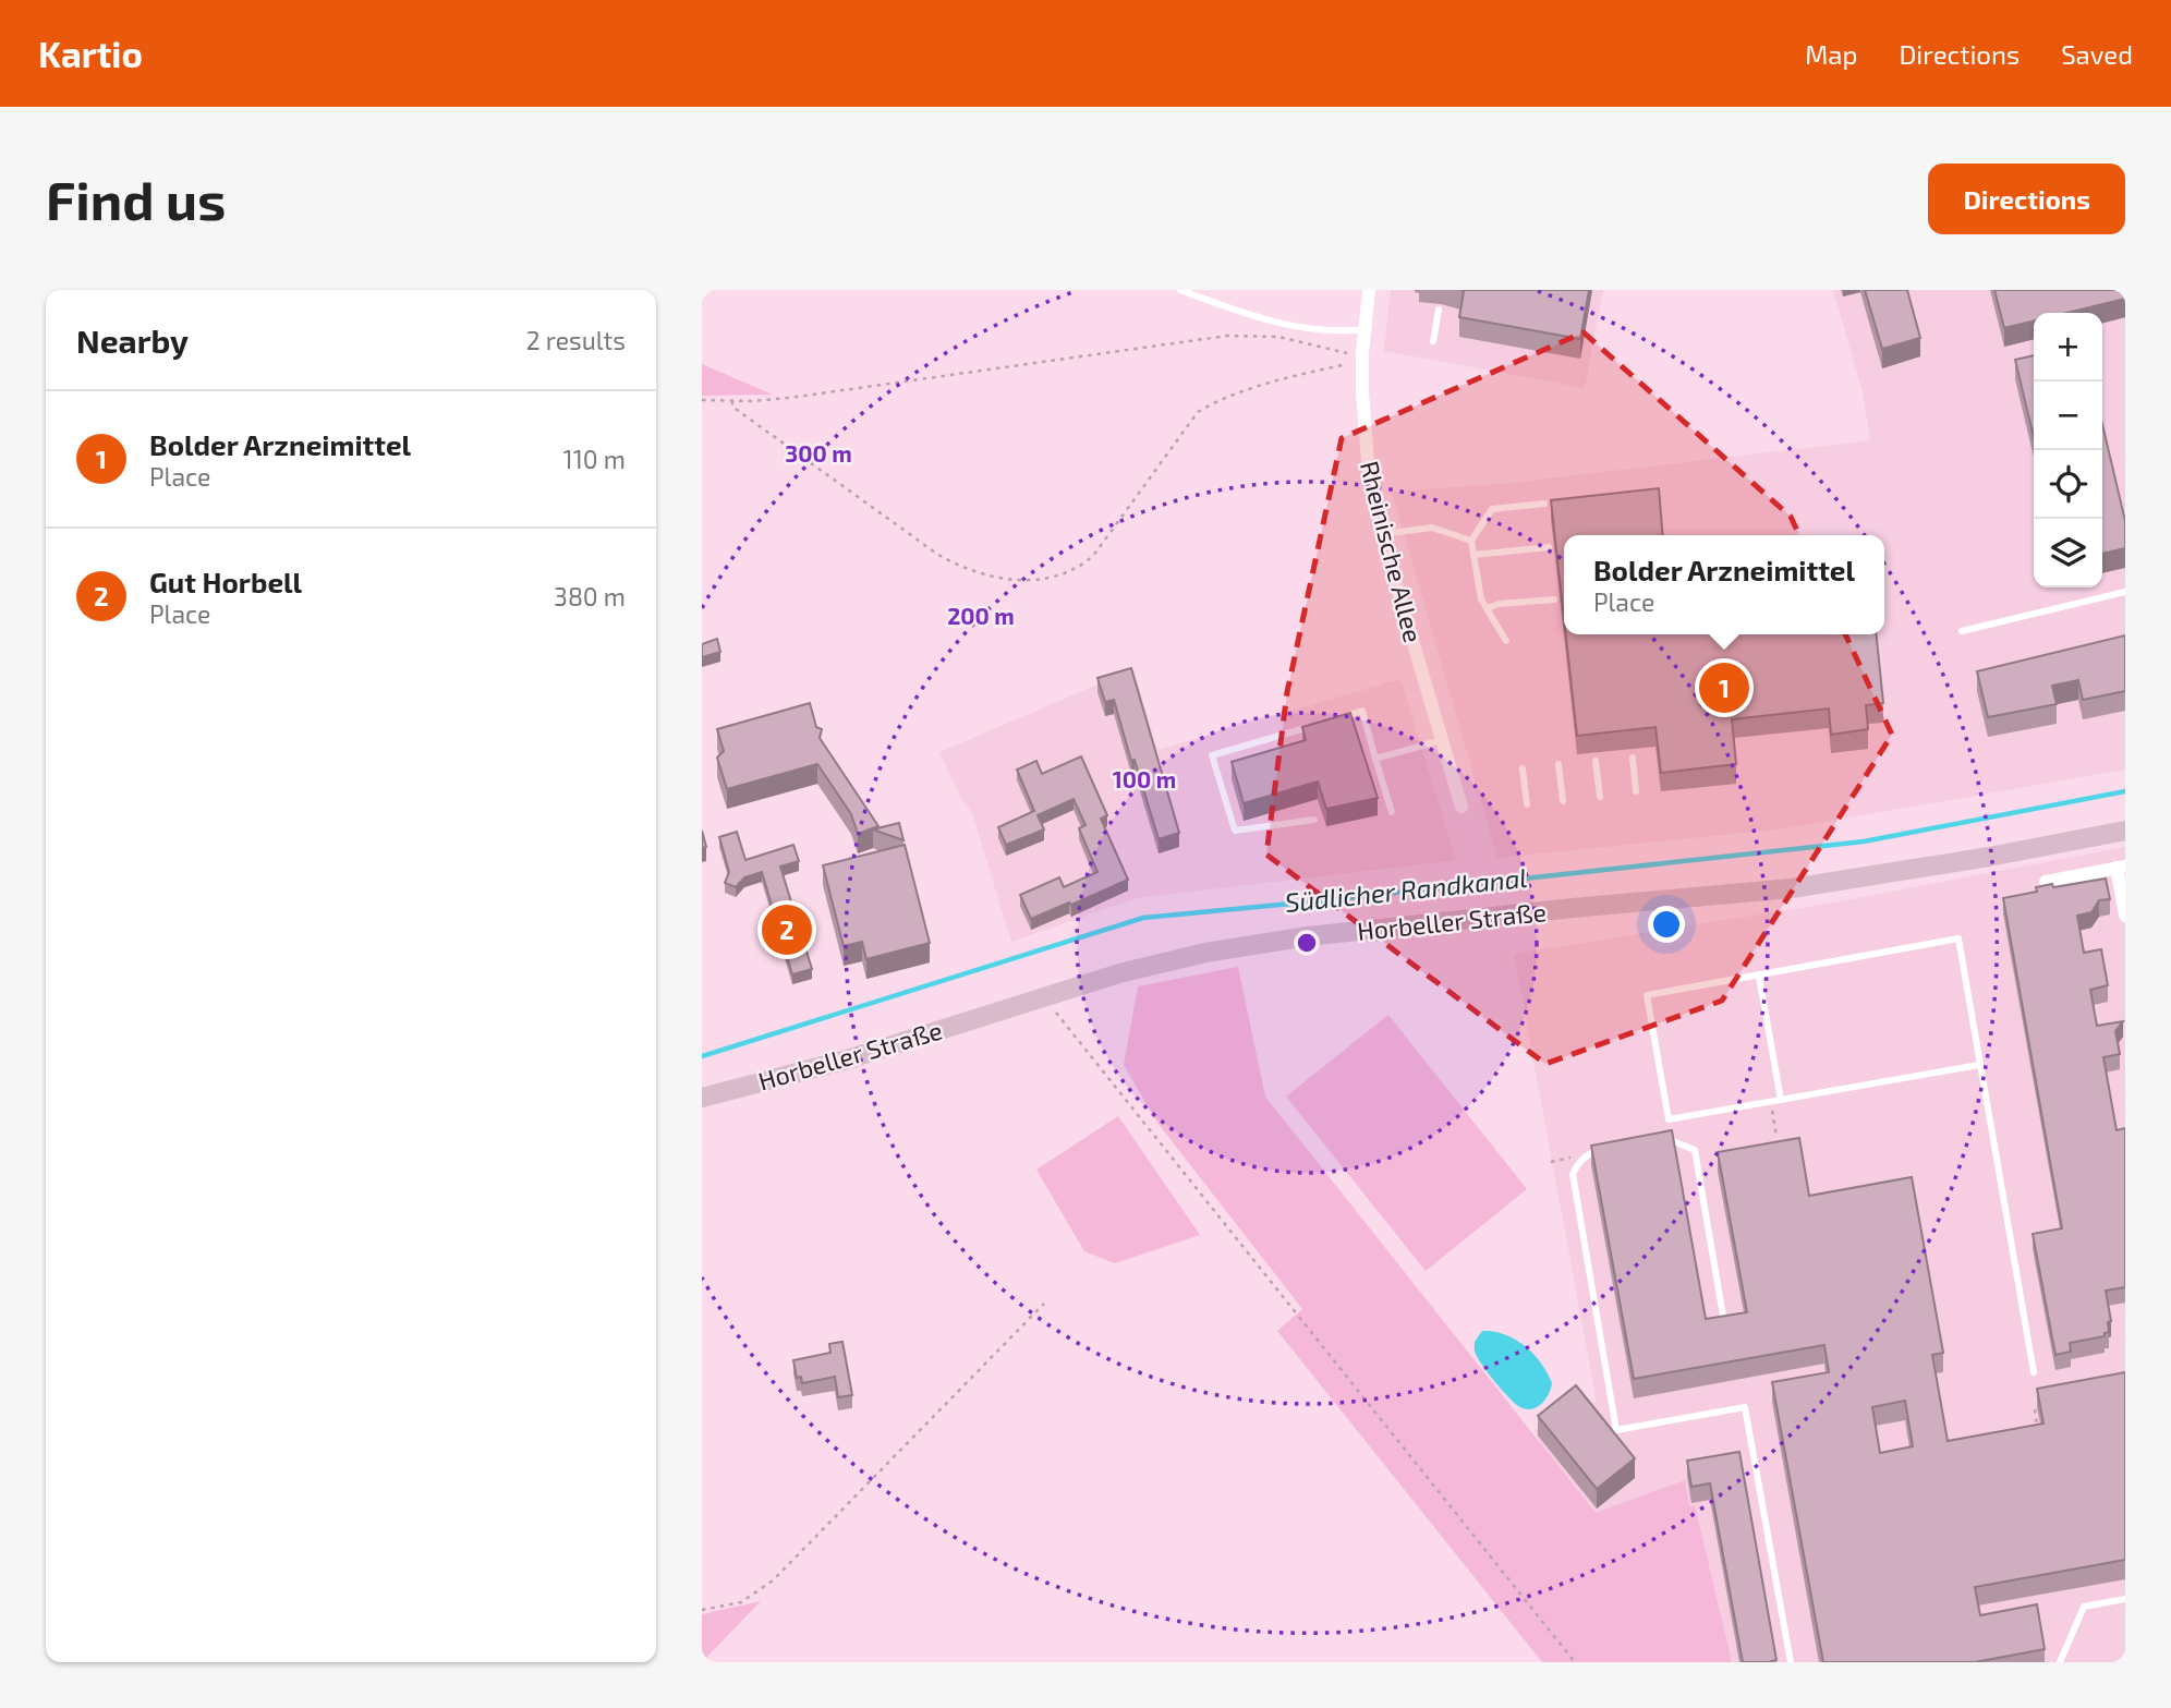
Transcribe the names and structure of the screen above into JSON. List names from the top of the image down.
{
  "streets": {
    "main road": ["Horbeller Straße"],
    "street": ["Rheinische Allee"]
  },
  "water": ["Südlicher Randkanal"],
  "page": {
    "header": "Kartio",
    "nav": ["Map", "Directions", "Saved"],
    "buttons": "Directions",
    "title": "Find us",
    "heading": ["Nearby", "2 results"],
    "map_buttons": ["+", "−"],
    "list": [
      {
        "mark": "1",
        "name": "Bolder Arzneimittel",
        "note": "Place",
        "value": "110 m"
      },
      {
        "mark": "2",
        "name": "Gut Horbell",
        "note": "Place",
        "value": "380 m"
      }
    ],
    "popup": ["Bolder Arzneimittel", "Place"],
    "pins": ["1", "2"]
  },
  "rings": ["300 m", "200 m", "100 m"]
}
